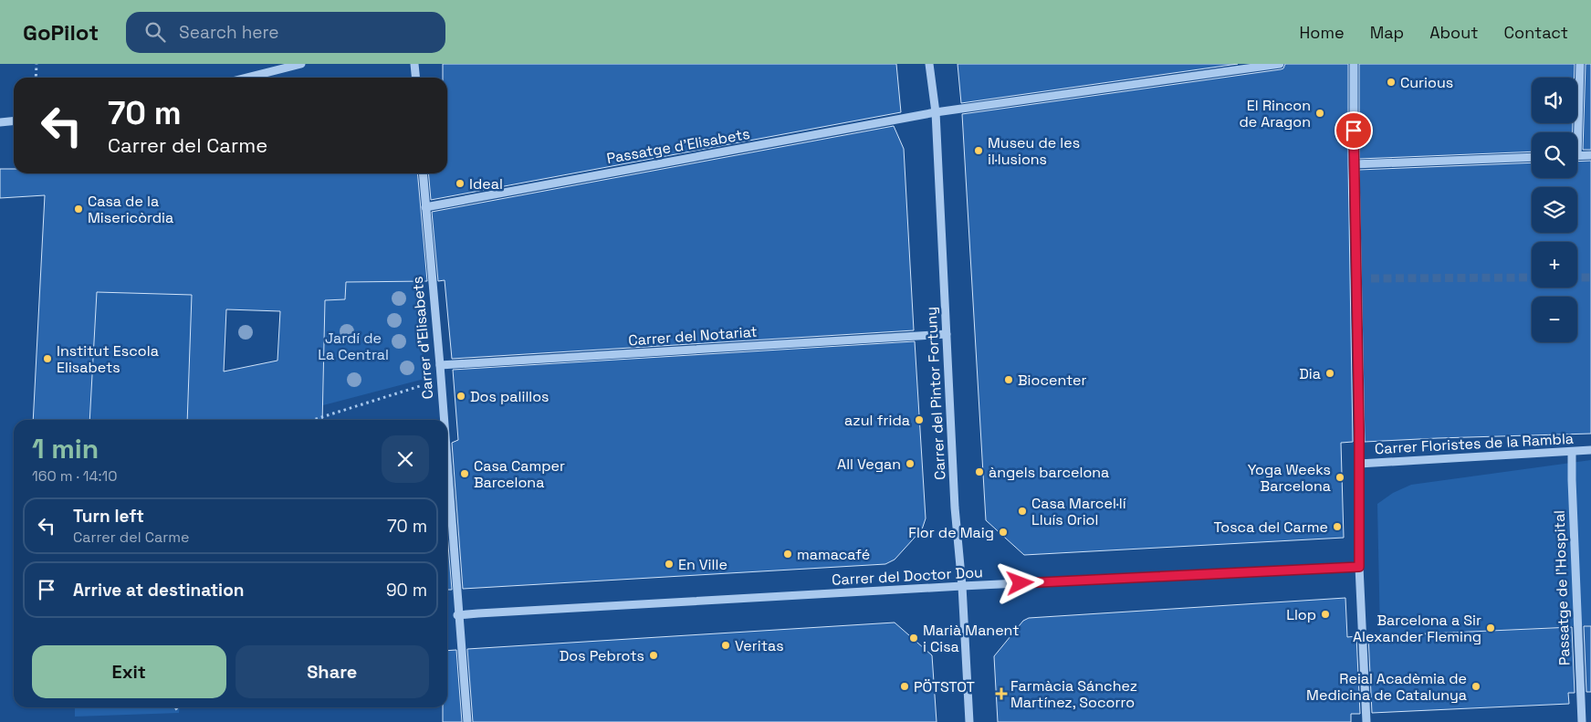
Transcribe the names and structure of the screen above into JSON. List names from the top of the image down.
{
  "streets": {
    "street": [
      "Passatge d'Elisabets",
      "Carrer del Notariat",
      "Carrer d'Elisabets",
      "Carrer del Pintor Fortuny",
      "Carrer Floristes de la Rambla",
      "Carrer del Doctor Dou",
      "Passatge de l'Hospital"
    ]
  },
  "crossings": [
    ["Passatge d'Elisabets", "Carrer d'Elisabets"],
    ["Passatge d'Elisabets", "Carrer del Pintor Fortuny"],
    ["Carrer del Notariat", "Carrer d'Elisabets"],
    ["Carrer del Notariat", "Carrer del Pintor Fortuny"],
    ["Carrer d'Elisabets", "Carrer del Doctor Dou"],
    ["Carrer del Pintor Fortuny", "Carrer del Doctor Dou"],
    ["Carrer Floristes de la Rambla", "Passatge de l'Hospital"]
  ],
  "parks": ["Jardí de La Central"],
  "places": {
    "other": [
      "Curious",
      "El Rincon de Aragon",
      "Museu de les il·lusions",
      "Ideal",
      "Casa de la Misericòrdia",
      "Institut Escola Elisabets",
      "Dia",
      "Biocenter",
      "Dos palillos",
      "azul frida",
      "All Vegan",
      "àngels barcelona",
      "Casa Camper Barcelona",
      "Yoga Weeks Barcelona",
      "Casa Marcel·lí Lluís Oriol",
      "Tosca del Carme",
      "Flor de Maig",
      "mamacafé",
      "En Ville",
      "Llop",
      "Barcelona a Sir Alexander Fleming",
      "Marià Manent i Cisa",
      "Veritas",
      "Dos Pebrots",
      "PÖTSTOT",
      "Reial Acadèmia de Medicina de Catalunya"
    ],
    "health": ["Farmàcia Sánchez Martínez, Socorro"]
  },
  "page": {
    "header": "GoPilot",
    "search": "Search here",
    "nav": [
      "Home",
      "Map",
      "About",
      "Contact"
    ],
    "map_buttons": ["+", "−"],
    "turn": ["70 m", "Carrer del Carme"],
    "heading": ["1 min", "160 m · 14:10"],
    "list": [
      {
        "name": "Turn left",
        "note": "Carrer del Carme",
        "value": "70 m"
      },
      {
        "name": "Arrive at destination",
        "value": "90 m"
      }
    ],
    "buttons": ["Exit", "Share"]
  }
}
